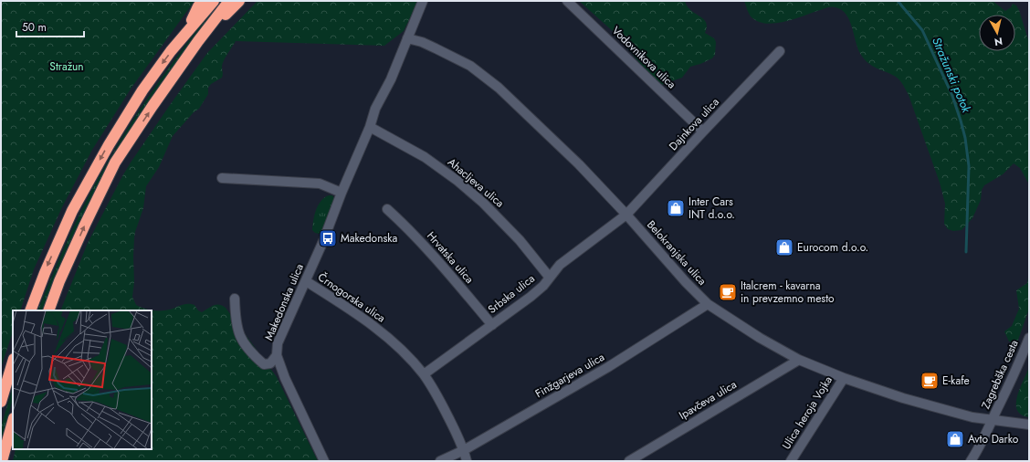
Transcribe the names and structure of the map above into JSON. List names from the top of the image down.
{
  "streets": {
    "street": [
      "Vodovnikova ulica",
      "Dajnkova ulica",
      "Ahacljeva ulica",
      "Belokranjska ulica",
      "Hrvatska ulica",
      "Srbska ulica",
      "Črnogorska ulica",
      "Makedonska ulica",
      "Zagrebška cesta",
      "Finžgarjeva ulica",
      "Ipavčeva ulica",
      "Ulica heroja Vojka"
    ]
  },
  "crossings": [
    ["Vodovnikova ulica", "Dajnkova ulica"],
    ["Dajnkova ulica", "Belokranjska ulica"],
    ["Dajnkova ulica", "Srbska ulica"],
    ["Ahacljeva ulica", "Srbska ulica"],
    ["Ahacljeva ulica", "Makedonska ulica"],
    ["Belokranjska ulica", "Srbska ulica"],
    ["Belokranjska ulica", "Makedonska ulica"],
    ["Belokranjska ulica", "Zagrebška cesta"],
    ["Belokranjska ulica", "Finžgarjeva ulica"],
    ["Belokranjska ulica", "Ipavčeva ulica"],
    ["Belokranjska ulica", "Ulica heroja Vojka"],
    ["Hrvatska ulica", "Srbska ulica"],
    ["Srbska ulica", "Črnogorska ulica"],
    ["Črnogorska ulica", "Makedonska ulica"],
    ["Črnogorska ulica", "Finžgarjeva ulica"]
  ],
  "water": ["Stražunski potok"],
  "parks": ["Stražun"],
  "places": {
    "shop": ["Inter Cars INT d.o.o.", "Eurocom d.o.o.", "Avto Darko"],
    "bus stop": ["Makedonska"],
    "cafe": ["Italcrem - kavarna in prevzemno mesto", "E-kafe"]
  },
  "scale_bar": "50 m",
  "north": "bottom"
}
